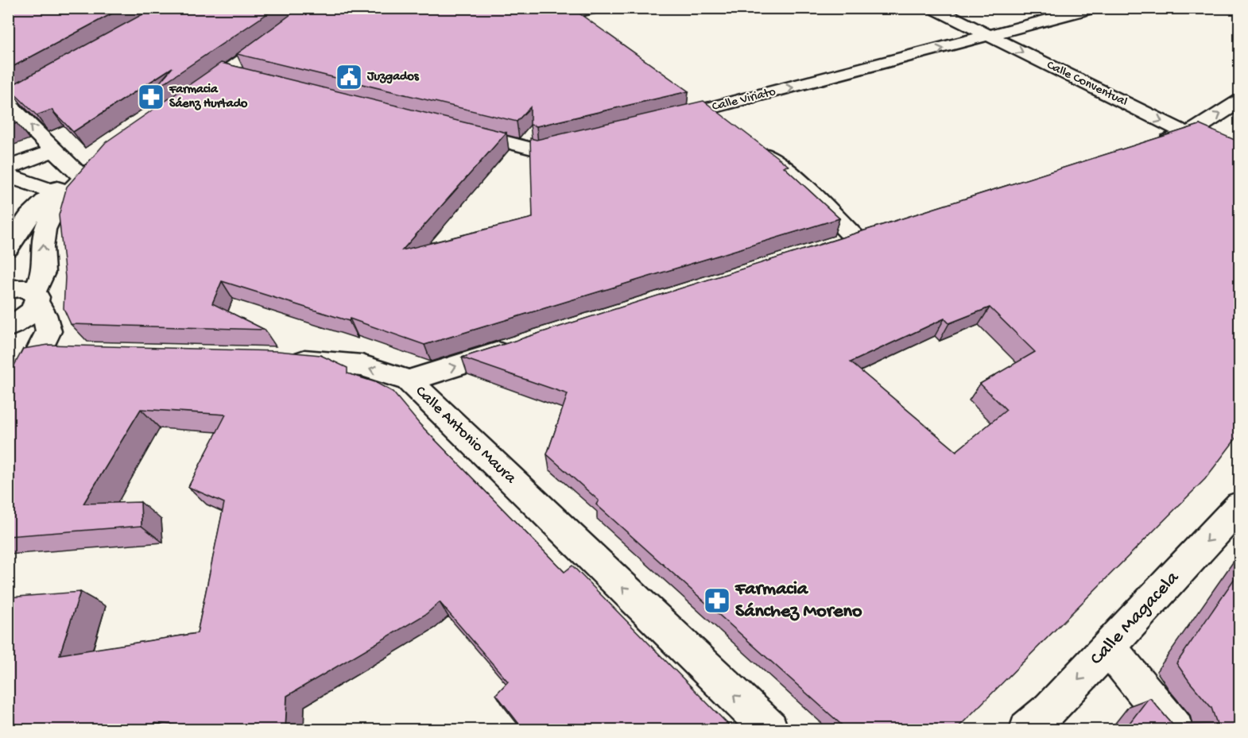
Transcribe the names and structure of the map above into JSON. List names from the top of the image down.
{
  "streets": {
    "street": [
      "Calle Conventual",
      "Calle Viriato",
      "Calle Antonio Maura",
      "Calle Magacela"
    ]
  },
  "crossings": [
    ["Calle Conventual", "Calle Viriato"]
  ],
  "one_way": [
    "Calle Conventual",
    "Calle Viriato",
    "Calle Antonio Maura",
    "Calle Magacela"
  ],
  "places": {
    "public building": ["Juzgados"],
    "pharmacy": ["Farmacia Sáenz Hurtado", "Farmacia Sánchez Moreno"]
  }
}
